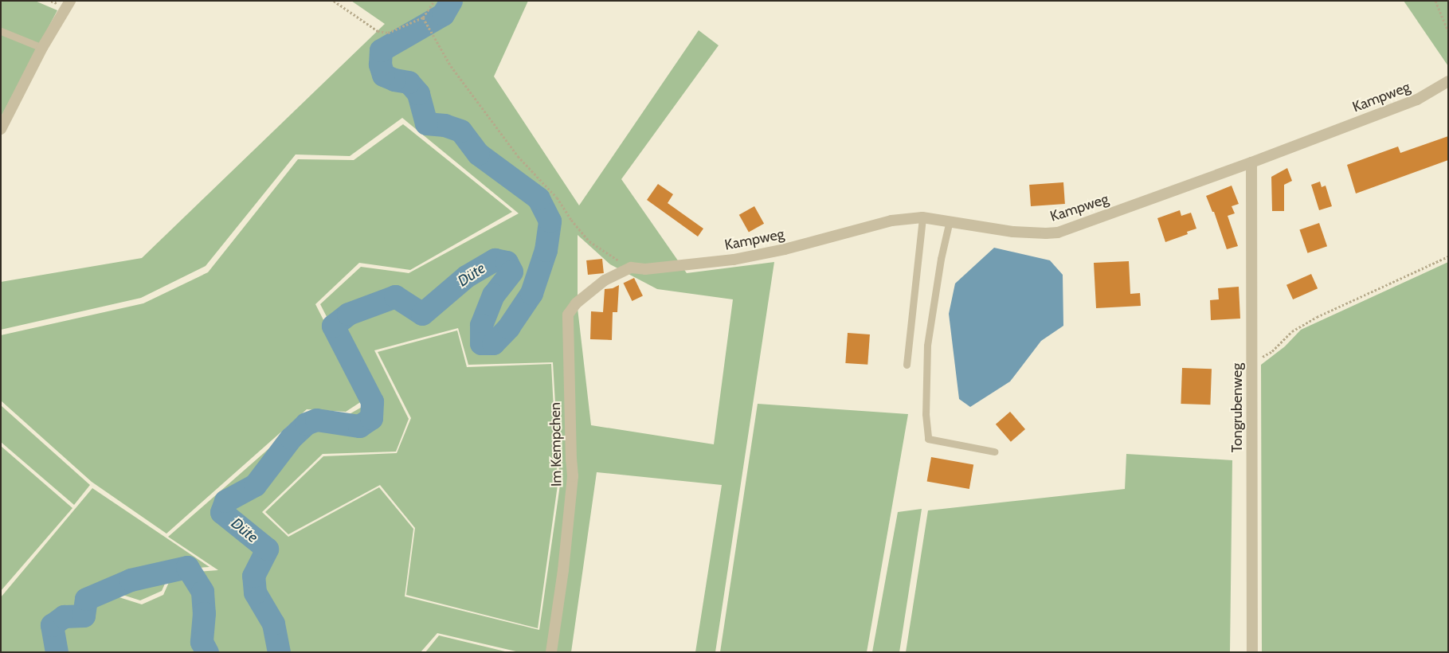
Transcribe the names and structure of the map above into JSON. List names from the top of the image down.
{
  "streets": {
    "street": ["Kampweg", "Tongrubenweg", "Im Kempchen"]
  },
  "crossings": [
    ["Kampweg", "Tongrubenweg"],
    ["Kampweg", "Im Kempchen"]
  ],
  "water": ["Düte"]
}
